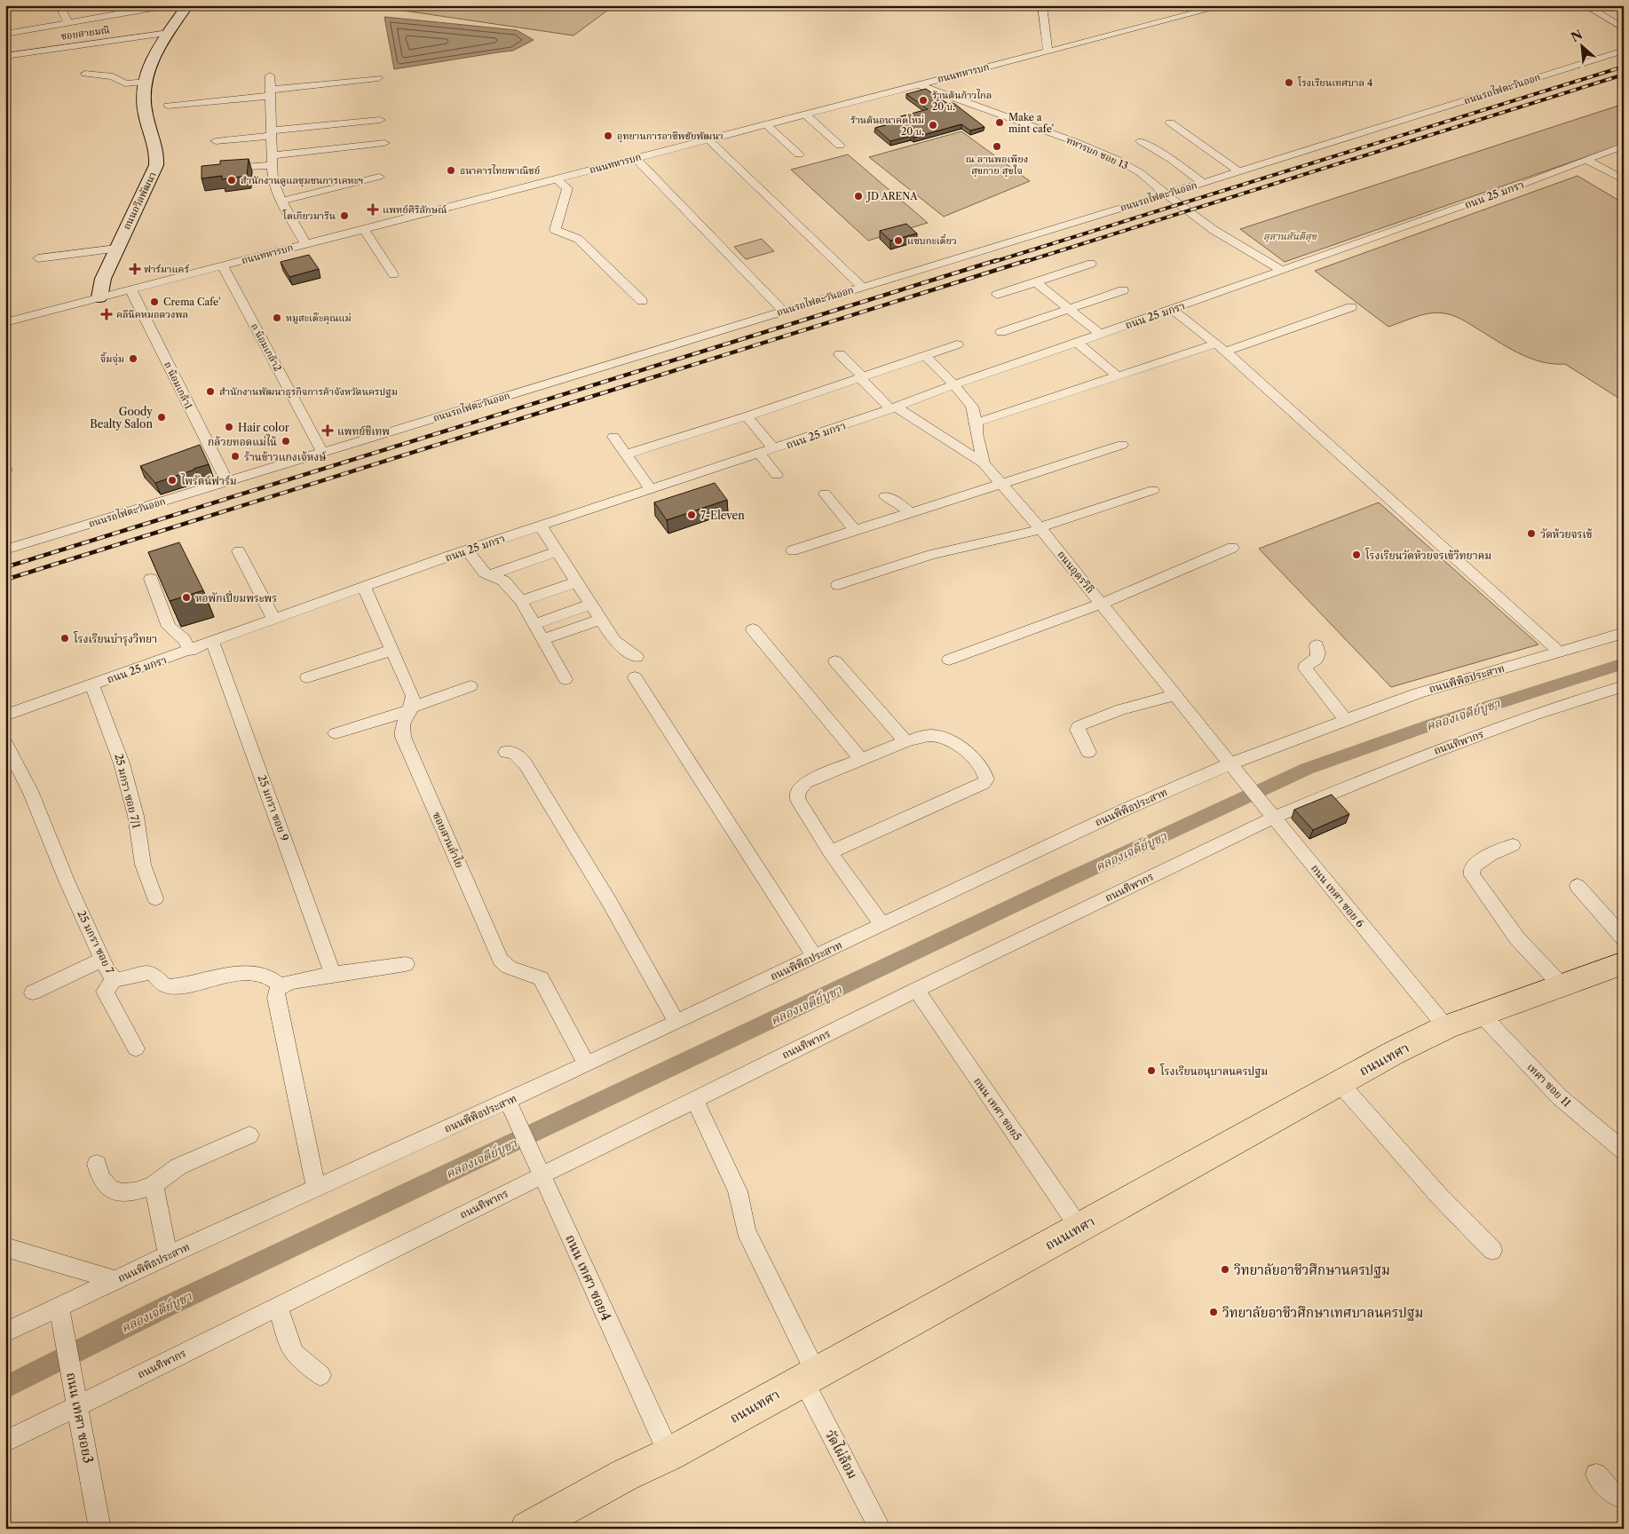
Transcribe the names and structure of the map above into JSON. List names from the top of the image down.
{
  "streets": {
    "main road": ["ถนนเทศา"],
    "street": [
      "ซอยสายมณี",
      "ถนนทหารบก",
      "ถนนรถไฟตะวันออก",
      "ทหารบก ซอย 13",
      "ถนน 25 มกรา",
      "ถนนถวิลพัฒนา",
      "ถ น้อมเกล้า2",
      "ถ น้อมเกล้า1",
      "ถนนอุดรวิถี",
      "ถนนพิพิธประสาท",
      "ถนนทิพากร",
      "25 มกรา ซอย 7/1",
      "25 มกรา ซอย 9",
      "ซอยสวนลำไย",
      "ถนน เทศา ซอย 6",
      "25 มกรา ซอย 7",
      "เทศา ซอย 11",
      "ถนน เทศา ซอย5",
      "ถนน เทศา ซอย4",
      "ถนน เทศา ซอย3",
      "วัดไผ่ล้อม"
    ]
  },
  "crossings": [
    ["ซอยสายมณี", "ถนนถวิลพัฒนา"],
    ["ถนนทหารบก", "ทหารบก ซอย 13"],
    ["ถนนทหารบก", "ถนนถวิลพัฒนา"],
    ["ถนนทหารบก", "ถ น้อมเกล้า2"],
    ["ถนนทหารบก", "ถ น้อมเกล้า1"],
    ["ถนนรถไฟตะวันออก", "ทหารบก ซอย 13"],
    ["ถนนรถไฟตะวันออก", "ถ น้อมเกล้า2"],
    ["ถนนรถไฟตะวันออก", "ถ น้อมเกล้า1"],
    ["ทหารบก ซอย 13", "ถนน 25 มกรา"],
    ["ถนน 25 มกรา", "ถนนอุดรวิถี"],
    ["ถนน 25 มกรา", "25 มกรา ซอย 7/1"],
    ["ถนน 25 มกรา", "25 มกรา ซอย 9"],
    ["ถนน 25 มกรา", "ซอยสวนลำไย"],
    ["ถนนอุดรวิถี", "ถนนพิพิธประสาท"],
    ["ถนนอุดรวิถี", "ถนน เทศา ซอย 6"],
    ["ถนนพิพิธประสาท", "ซอยสวนลำไย"],
    ["ถนนพิพิธประสาท", "ถนน เทศา ซอย 6"],
    ["ถนนพิพิธประสาท", "ถนน เทศา ซอย4"],
    ["ถนนพิพิธประสาท", "ถนน เทศา ซอย3"],
    ["ถนนทิพากร", "ถนน เทศา ซอย 6"],
    ["ถนนทิพากร", "ถนน เทศา ซอย5"],
    ["ถนนทิพากร", "ถนน เทศา ซอย4"],
    ["ถนนทิพากร", "ถนน เทศา ซอย3"],
    ["ถนนทิพากร", "วัดไผ่ล้อม"],
    ["ถนน เทศา ซอย 6", "ถนนเทศา"],
    ["ถนนเทศา", "เทศา ซอย 11"],
    ["ถนนเทศา", "ถนน เทศา ซอย5"],
    ["ถนนเทศา", "ถนน เทศา ซอย4"],
    ["ถนนเทศา", "วัดไผ่ล้อม"]
  ],
  "water": ["คลองเจดีย์บูชา"],
  "parks": ["สุสานสันติสุข"],
  "places": {
    "other": [
      "โรงเรียนเทศบาล 4",
      "ร้านต้นก้าวไกล 20 บ.",
      "Make a mint cafe'",
      "ร้านต้นอนาคตใหม่ 20 บ.",
      "อุทยานการอาชีพชัยพัฒนา",
      "ณ ลานพอเพียง สุขกาย สุขใจ",
      "ธนาคารไทยพาณิชย์",
      "สำนักงานดูแลชุมชนการเคหะฯ",
      "JD ARENA",
      "โตเกียวมารีน",
      "แซบกะเตี๋ยว",
      "Crema Cafe'",
      "หมูสะเต๊ะคุณแม่",
      "จิ้มจุ่ม",
      "สำนักงานพัฒนาธุรกิจการค้าจังหวัดนครปฐม",
      "Goody Bealty Salon",
      "Hair color",
      "กล้วยทอดแม่ไน้",
      "ร้านข้าวแกงเจ้หงษ์",
      "ไพรัตน์ฟาร์ม",
      "7-Eleven",
      "วัดห้วยจรเข้",
      "โรงเรียนวัดห้วยจรเข้วิทยาคม",
      "หอพักเปี่ยมพระพร",
      "โรงเรียนบำรุงวิทยา",
      "โรงเรียนอนุบาลนครปฐม",
      "วิทยาลัยอาชีวศึกษานครปฐม",
      "วิทยาลัยอาชีวศึกษาเทศบาลนครปฐม"
    ],
    "health": [
      "แพทย์ศิริลักษณ์",
      "ฟาร์มาแคร์",
      "คลีนิคหมอดวงพล",
      "แพทย์ชิเทพ"
    ]
  },
  "north": "top left"
}
